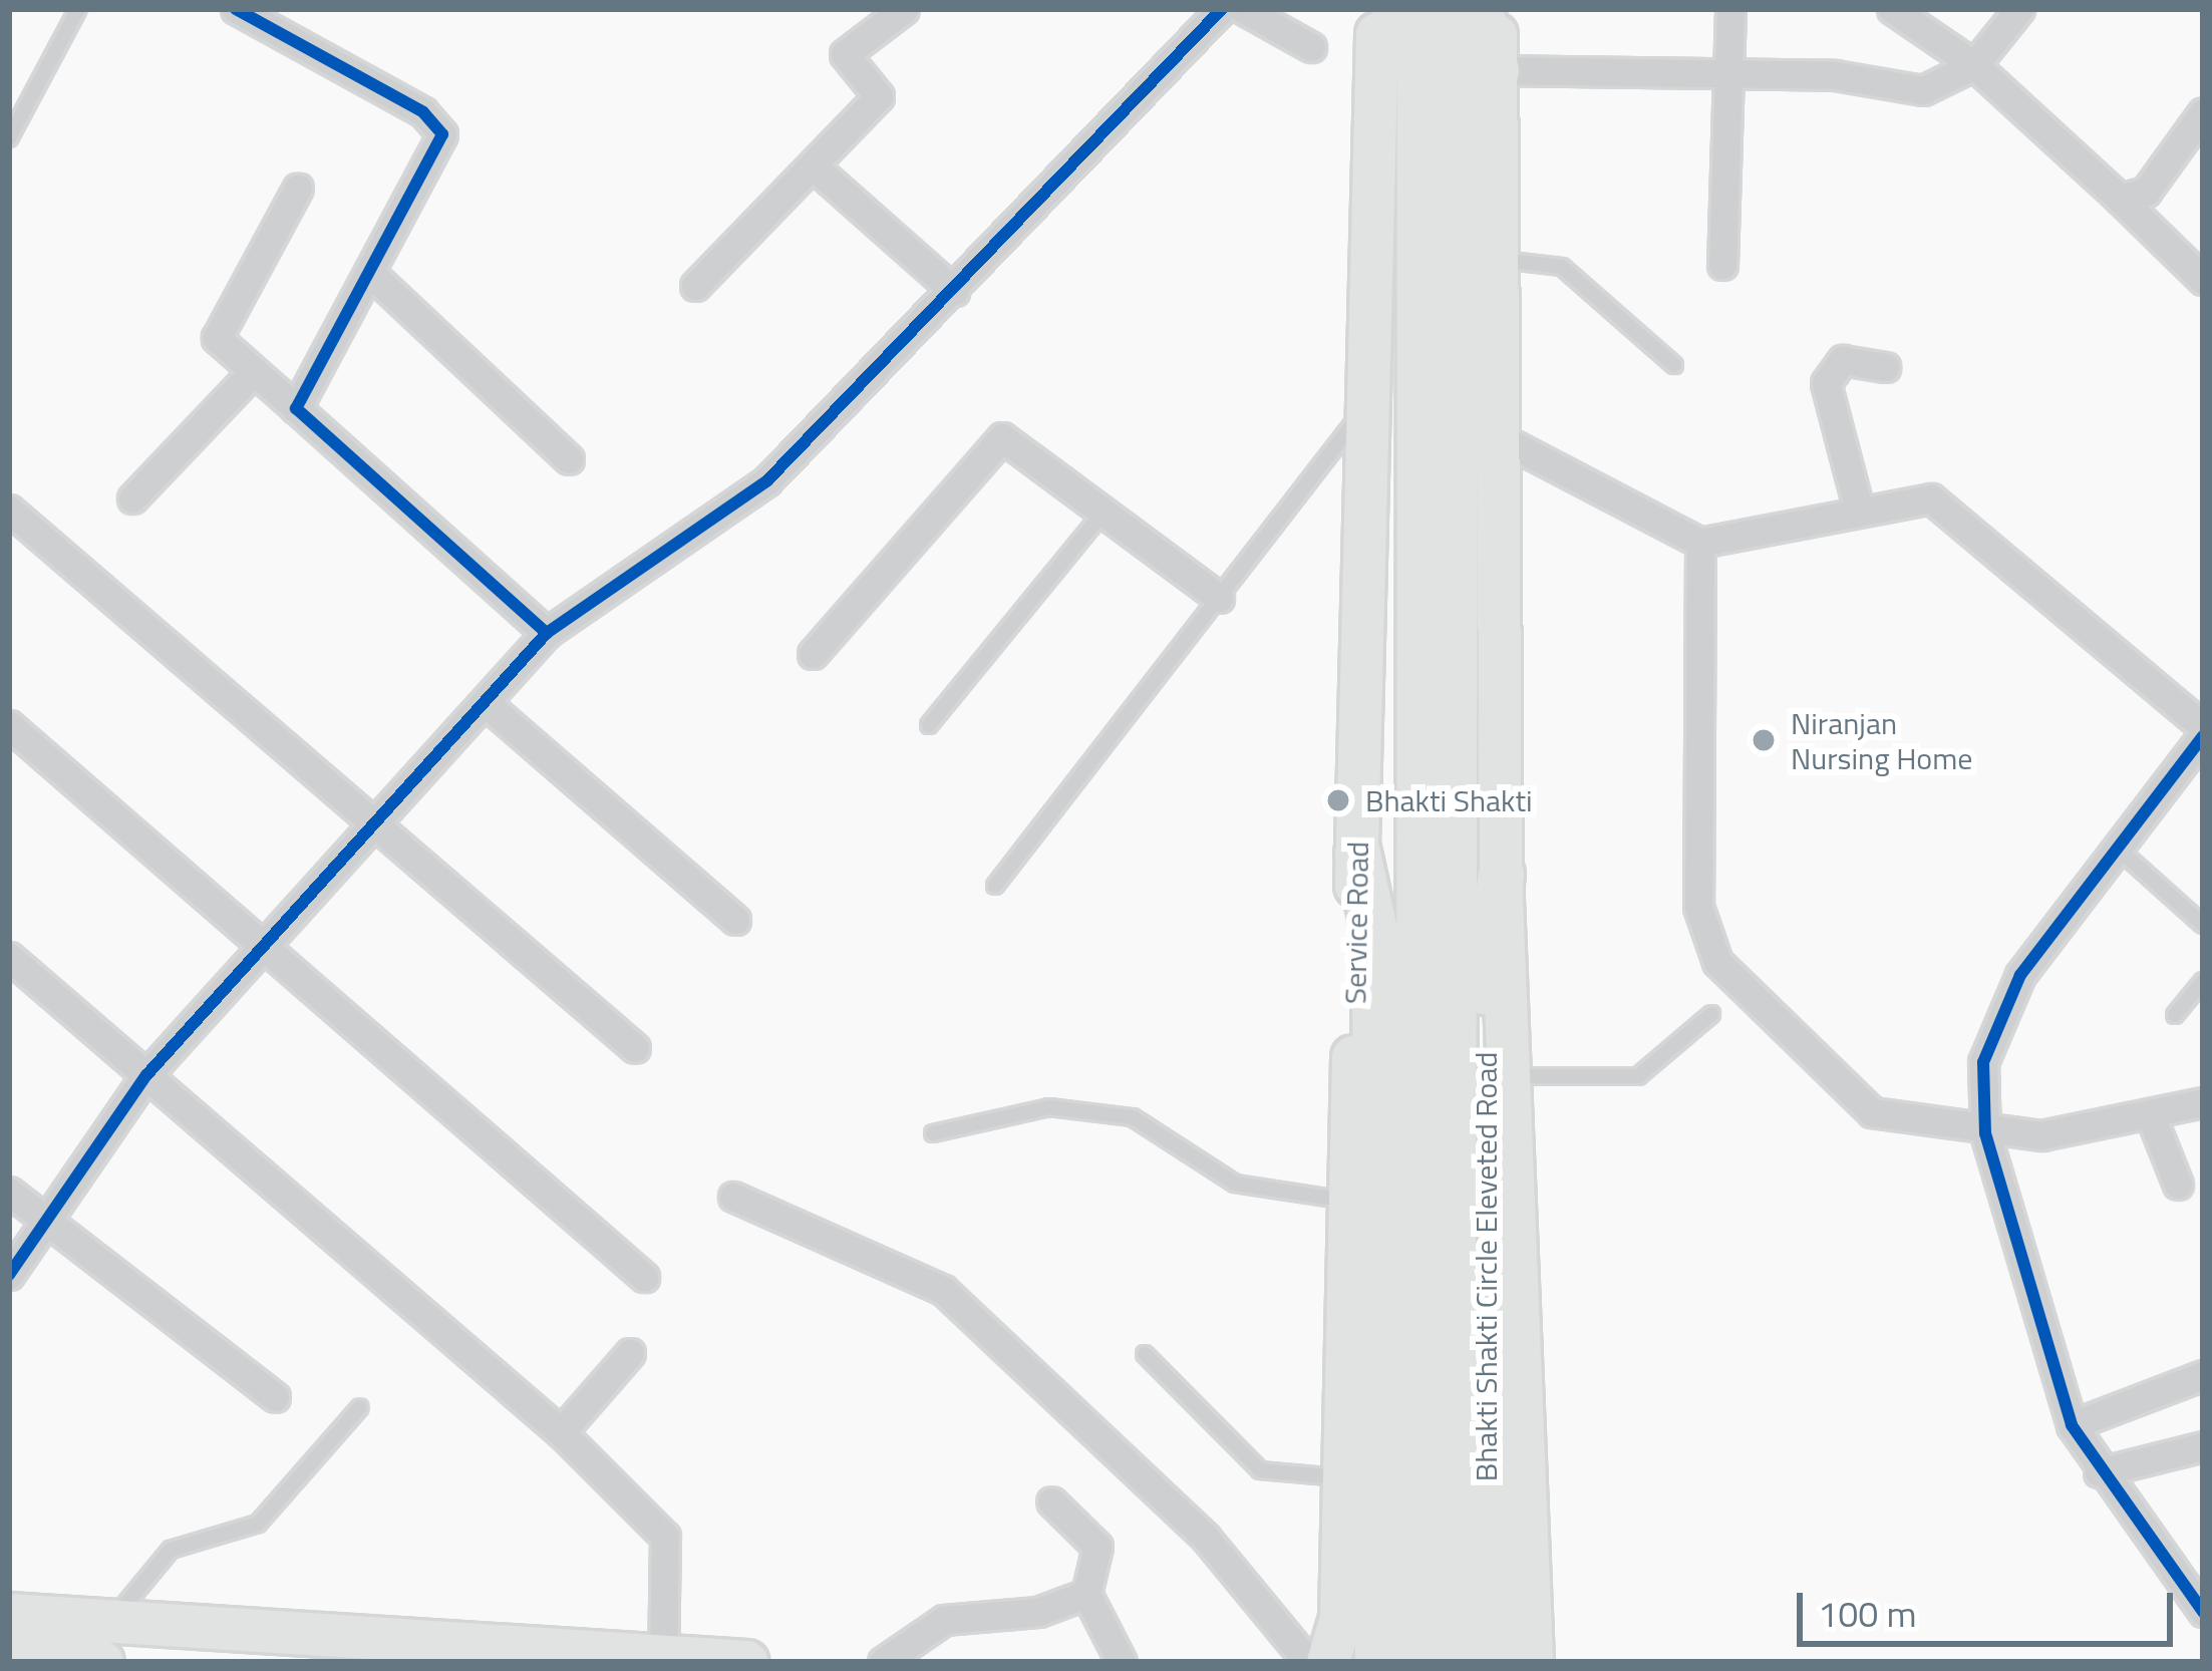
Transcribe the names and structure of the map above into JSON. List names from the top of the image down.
{
  "streets": {
    "highway": ["Bhakti Shakti Circle Eleveted Road"],
    "main road": ["Service Road"]
  },
  "places": ["Niranjan Nursing Home", "Bhakti Shakti"],
  "scale_bar": "100 m"
}
